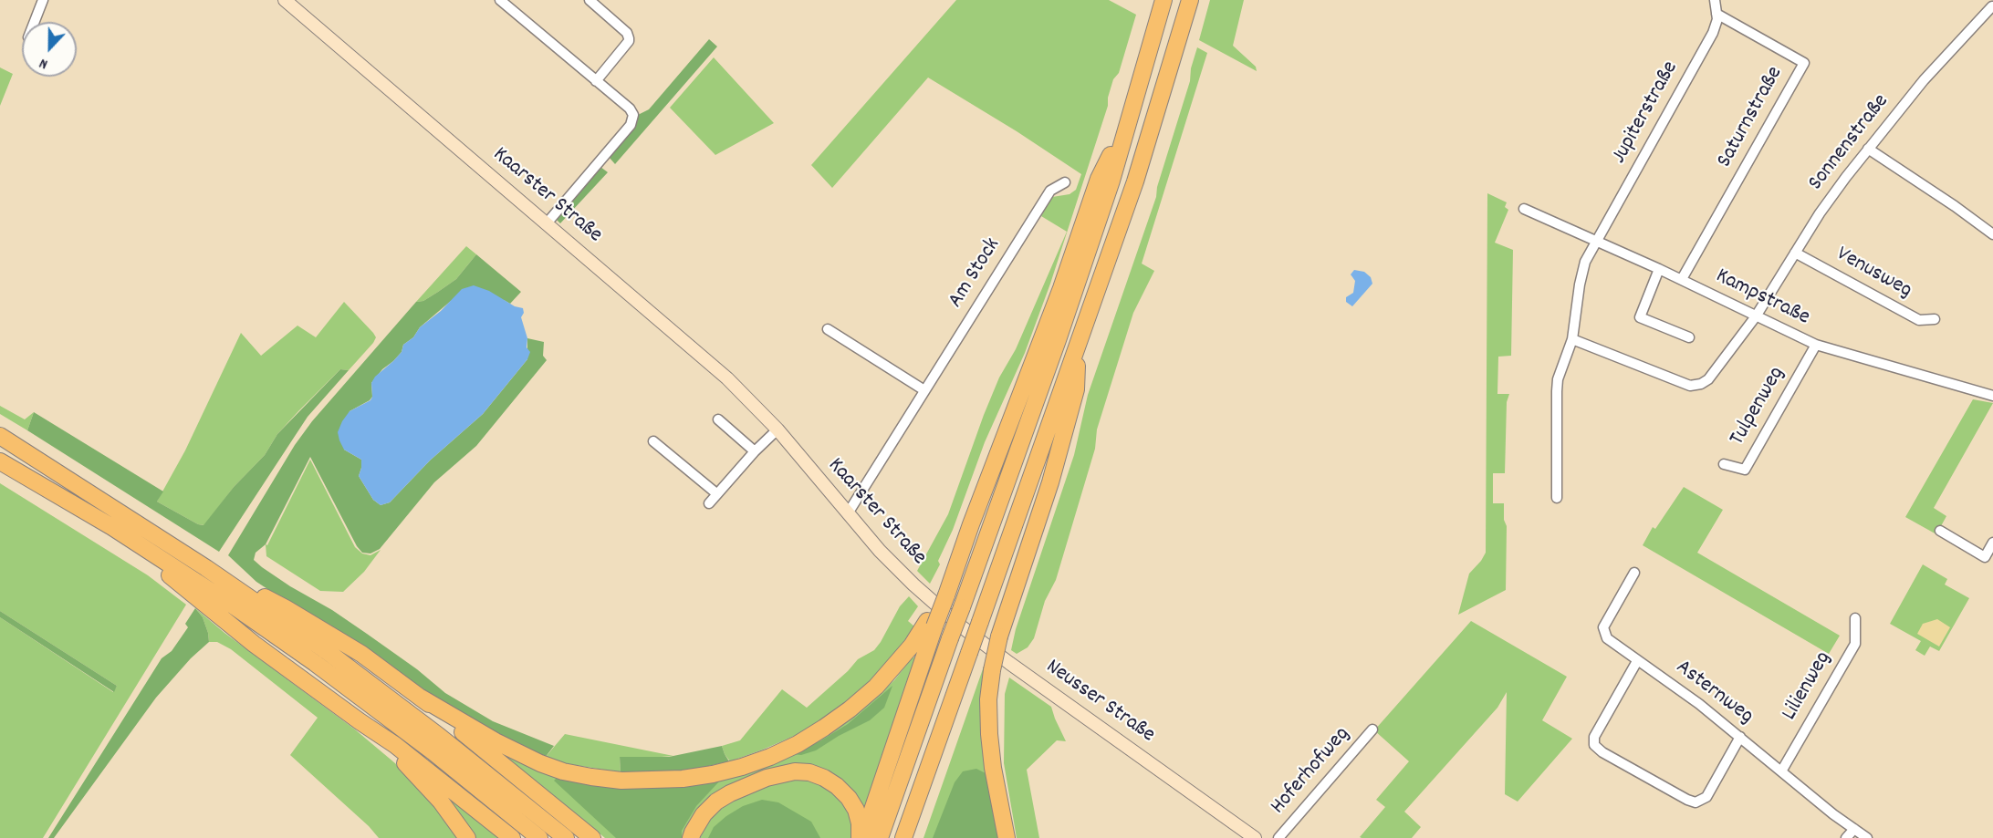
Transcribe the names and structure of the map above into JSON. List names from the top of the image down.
{
  "streets": {
    "main road": ["Kaarster Straße", "Neusser Straße"],
    "street": [
      "Jupiterstraße",
      "Saturnstraße",
      "Sonnenstraße",
      "Am Stock",
      "Venusweg",
      "Kampstraße",
      "Tulpenweg",
      "Lilienweg",
      "Asternweg",
      "Hoferhofweg"
    ]
  },
  "crossings": [
    ["Jupiterstraße", "Saturnstraße"],
    ["Jupiterstraße", "Sonnenstraße"],
    ["Jupiterstraße", "Kampstraße"],
    ["Saturnstraße", "Kampstraße"],
    ["Sonnenstraße", "Venusweg"],
    ["Sonnenstraße", "Kampstraße"],
    ["Kaarster Straße", "Am Stock"],
    ["Kaarster Straße", "Neusser Straße"],
    ["Kampstraße", "Tulpenweg"],
    ["Lilienweg", "Asternweg"]
  ],
  "north": "bottom"
}
